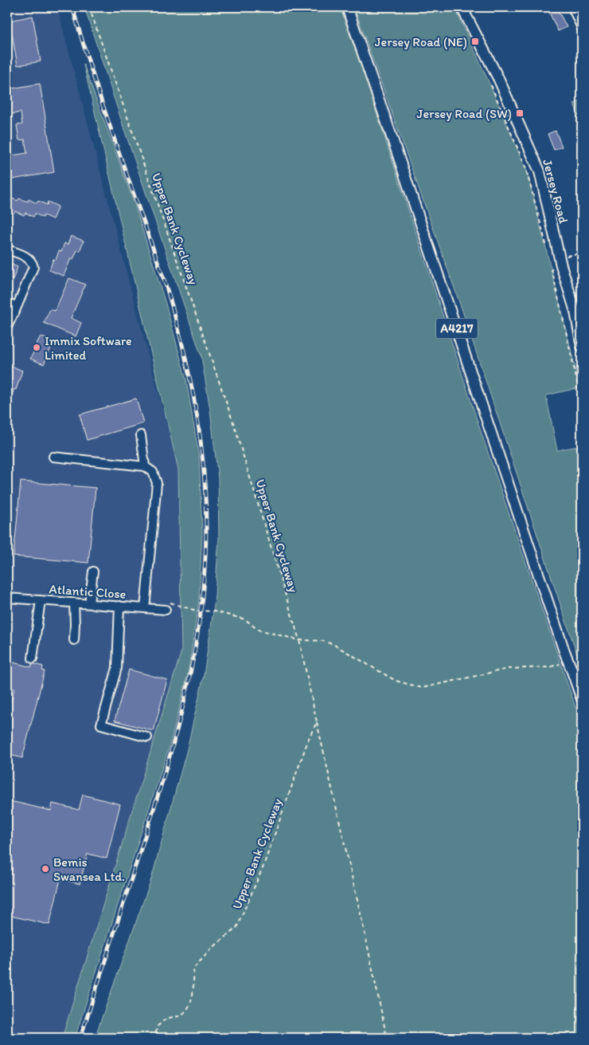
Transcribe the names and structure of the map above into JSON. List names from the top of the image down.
{
  "streets": {
    "main road": ["Jersey Road", "A4217"],
    "street": ["Atlantic Close"],
    "path": ["Upper Bank Cycleway"]
  },
  "places": {
    "transit": ["Jersey Road (NE)", "Jersey Road (SW)"],
    "other": ["Immix Software Limited", "Bemis Swansea Ltd."]
  }
}
